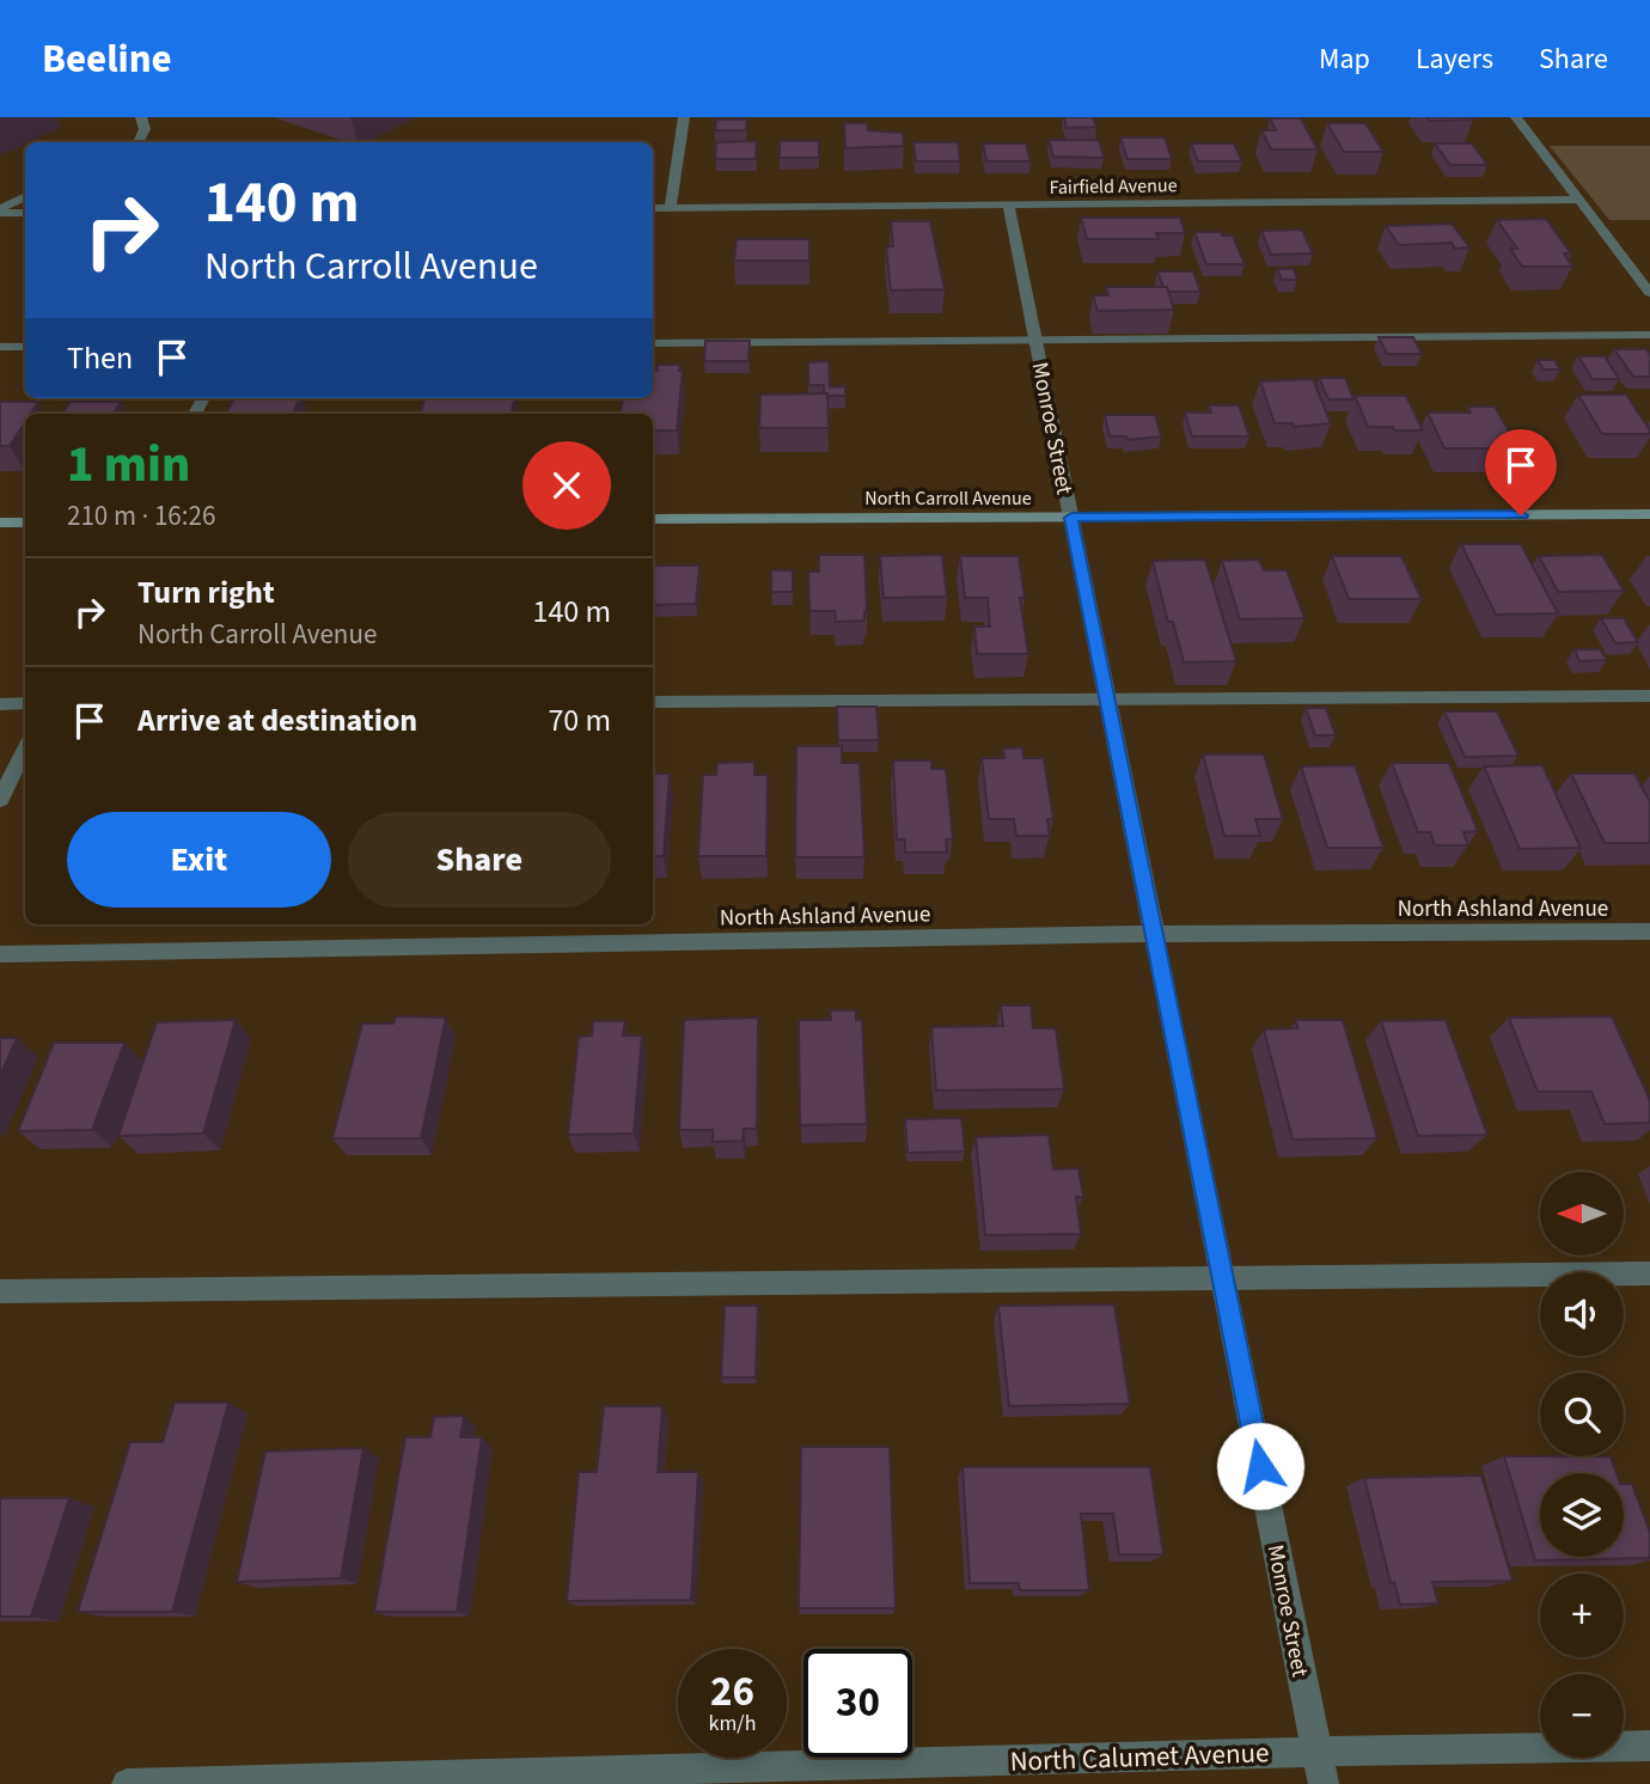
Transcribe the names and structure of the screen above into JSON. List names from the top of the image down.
{
  "streets": {
    "street": [
      "Fairfield Avenue",
      "Monroe Street",
      "North Carroll Avenue",
      "North Ashland Avenue",
      "North Calumet Avenue"
    ]
  },
  "crossings": [
    ["Fairfield Avenue", "Monroe Street"],
    ["Monroe Street", "North Carroll Avenue"],
    ["Monroe Street", "North Ashland Avenue"],
    ["Monroe Street", "North Calumet Avenue"]
  ],
  "north": "left",
  "page": {
    "header": "Beeline",
    "nav": ["Map", "Layers", "Share"],
    "turn": ["140 m", "North Carroll Avenue"],
    "then": "Then",
    "heading": ["1 min", "210 m · 16:26"],
    "list": [
      {
        "name": "Turn right",
        "note": "North Carroll Avenue",
        "value": "140 m"
      },
      {
        "name": "Arrive at destination",
        "value": "70 m"
      }
    ],
    "buttons": ["Exit", "Share"],
    "map_buttons": ["+", "−"],
    "speed": "26 km/h",
    "limit": "30"
  }
}
